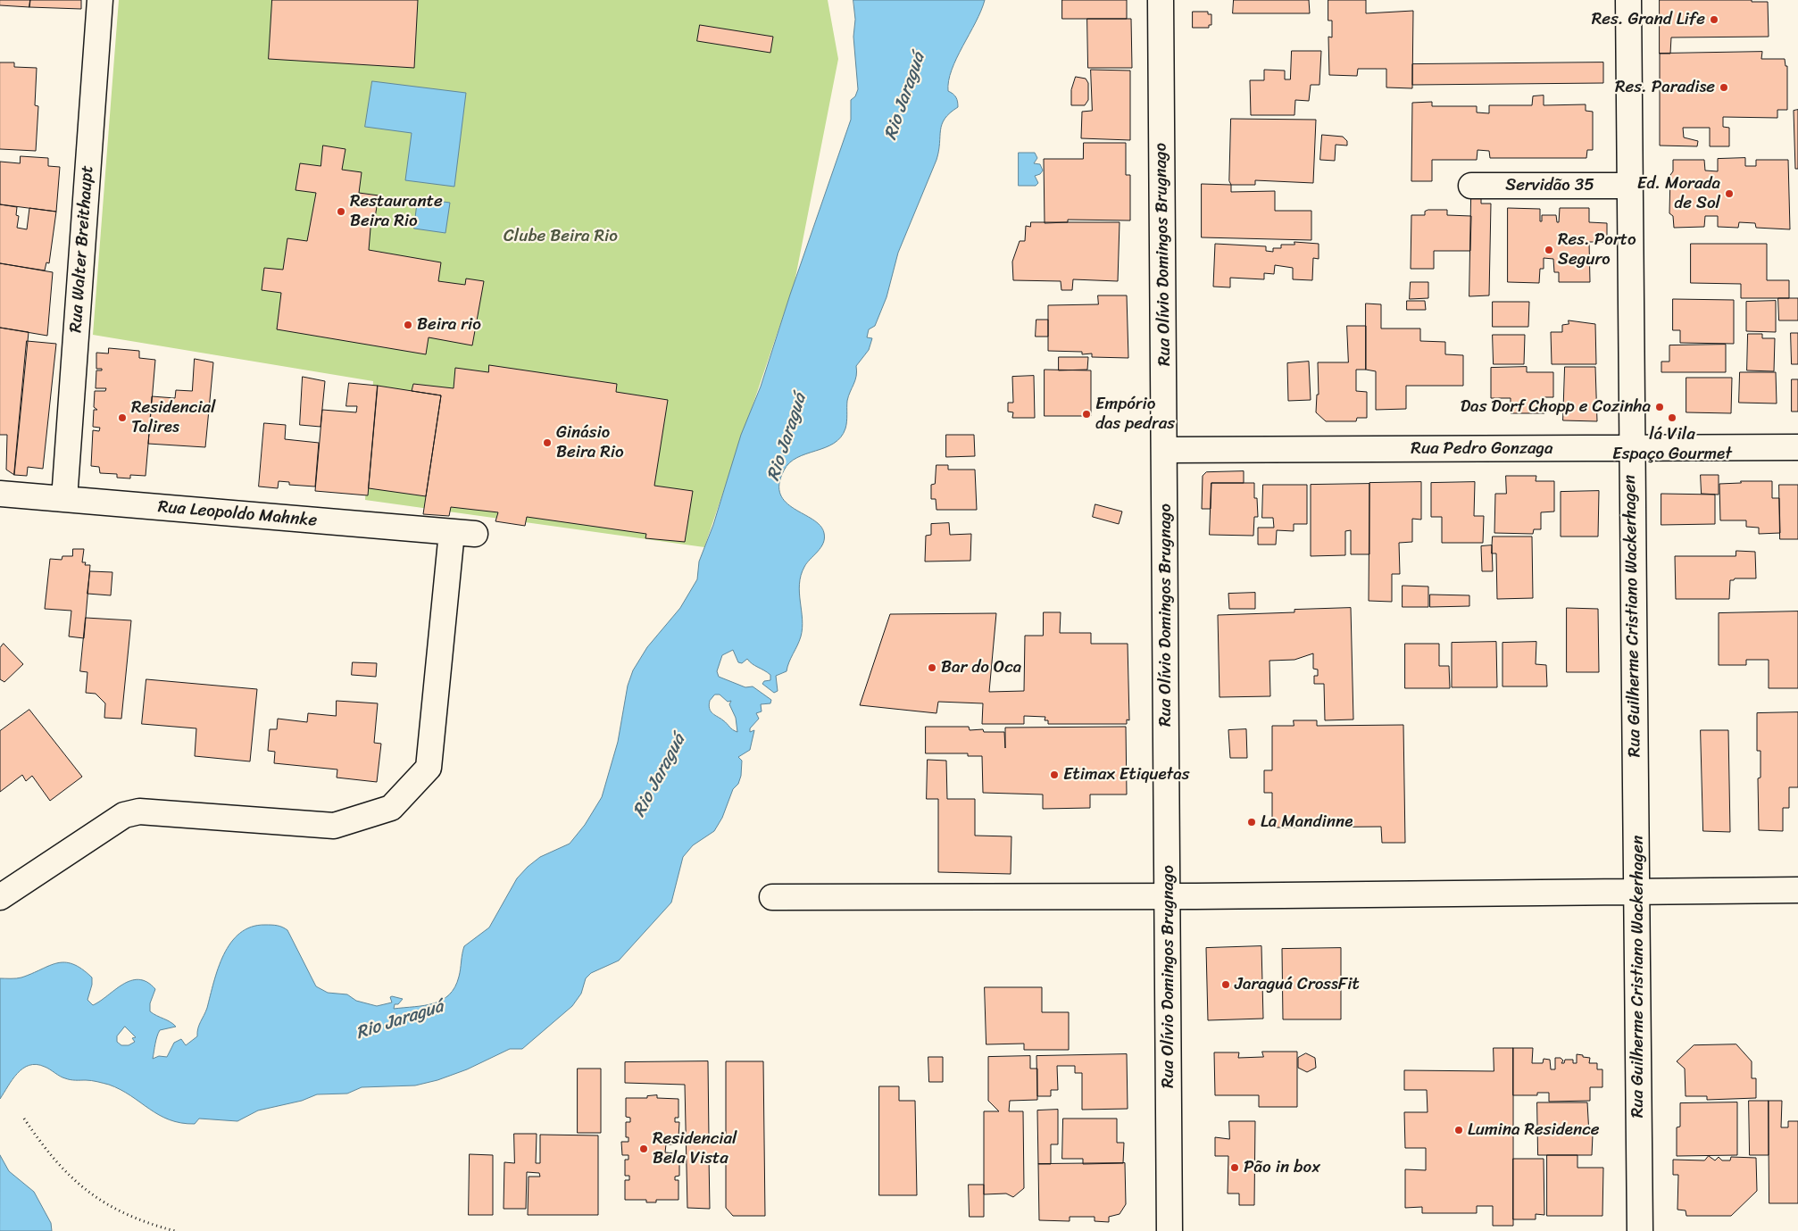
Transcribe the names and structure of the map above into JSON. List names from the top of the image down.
{
  "streets": {
    "street": [
      "Servidão 35",
      "Rua Walter Breithaupt",
      "Rua Olívio Domingos Brugnago",
      "Rua Pedro Gonzaga",
      "Rua Leopoldo Mahnke",
      "Rua Guilherme Cristiano Wackerhagen"
    ]
  },
  "crossings": [
    ["Servidão 35", "Rua Guilherme Cristiano Wackerhagen"],
    ["Rua Walter Breithaupt", "Rua Leopoldo Mahnke"],
    ["Rua Olívio Domingos Brugnago", "Rua Pedro Gonzaga"],
    ["Rua Pedro Gonzaga", "Rua Guilherme Cristiano Wackerhagen"]
  ],
  "water": ["Rio Jaraguá"],
  "parks": ["Clube Beira Rio"],
  "places": [
    "Res. Grand Life",
    "Res. Paradise",
    "Ed. Morada de Sol",
    "Restaurante Beira Rio",
    "Res. Porto Seguro",
    "Beira rio",
    "Das Dorf Chopp e Cozinha",
    "Empório das pedras",
    "Residencial Talires",
    "lá Vila Espaço Gourmet",
    "Ginásio Beira Rio",
    "Bar do Oca",
    "Etimax Etiquetas",
    "La Mandinne",
    "Jaraguá CrossFit",
    "Lumina Residence",
    "Residencial Bela Vista",
    "Pão in box"
  ]
}
